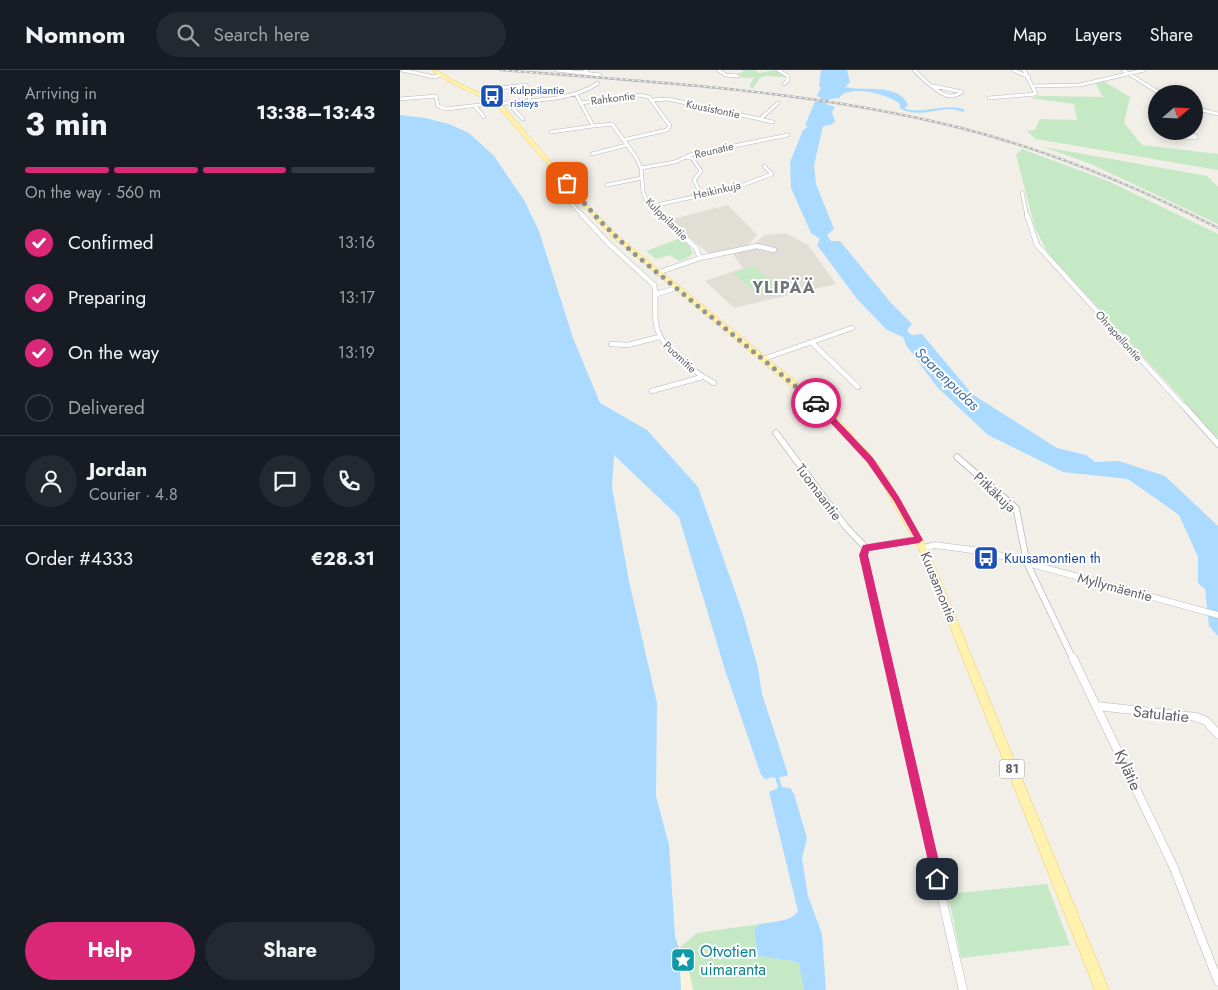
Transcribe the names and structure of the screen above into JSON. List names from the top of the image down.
{
  "streets": {
    "main road": ["Kuusamontie", "Myllymäentie", "81"],
    "street": [
      "Rahkontie",
      "Kuusistontie",
      "Reunatie",
      "Heikinkuja",
      "Kulppilantie",
      "Ohrapellontie",
      "Puomitie",
      "Tuomaantie",
      "Pitkäkuja",
      "Satulatie",
      "Kylätie"
    ]
  },
  "crossings": [
    ["Rahkontie", "Kuusistontie"],
    ["Rahkontie", "Kulppilantie"],
    ["Reunatie", "Kulppilantie"],
    ["Heikinkuja", "Kulppilantie"],
    ["Kulppilantie", "Kuusamontie"],
    ["Pitkäkuja", "Myllymäentie"],
    ["Pitkäkuja", "Kylätie"],
    ["Kuusamontie", "Myllymäentie"],
    ["Myllymäentie", "Kylätie"],
    ["Satulatie", "Kylätie"]
  ],
  "districts": ["YLIPÄÄ"],
  "water": ["Saarenpudas"],
  "places": {
    "bus stop": ["Kulppilantie risteys", "Kuusamontien th"],
    "place": ["Otvotien uimaranta"]
  },
  "north": "right",
  "page": {
    "header": "Nomnom",
    "search": "Search here",
    "nav": ["Map", "Layers", "Share"],
    "heading": ["3 min", "Arriving in", "13:38–13:43"],
    "panel": [
      "Jordan",
      "Courier · 4.8",
      "Order #4333",
      "€28.31"
    ],
    "bar": "On the way · 560 m",
    "list": [
      ["Confirmed", "13:16"],
      ["Preparing", "13:17"],
      ["On the way", "13:19"],
      "Delivered"
    ],
    "buttons": ["Help", "Share"]
  }
}
